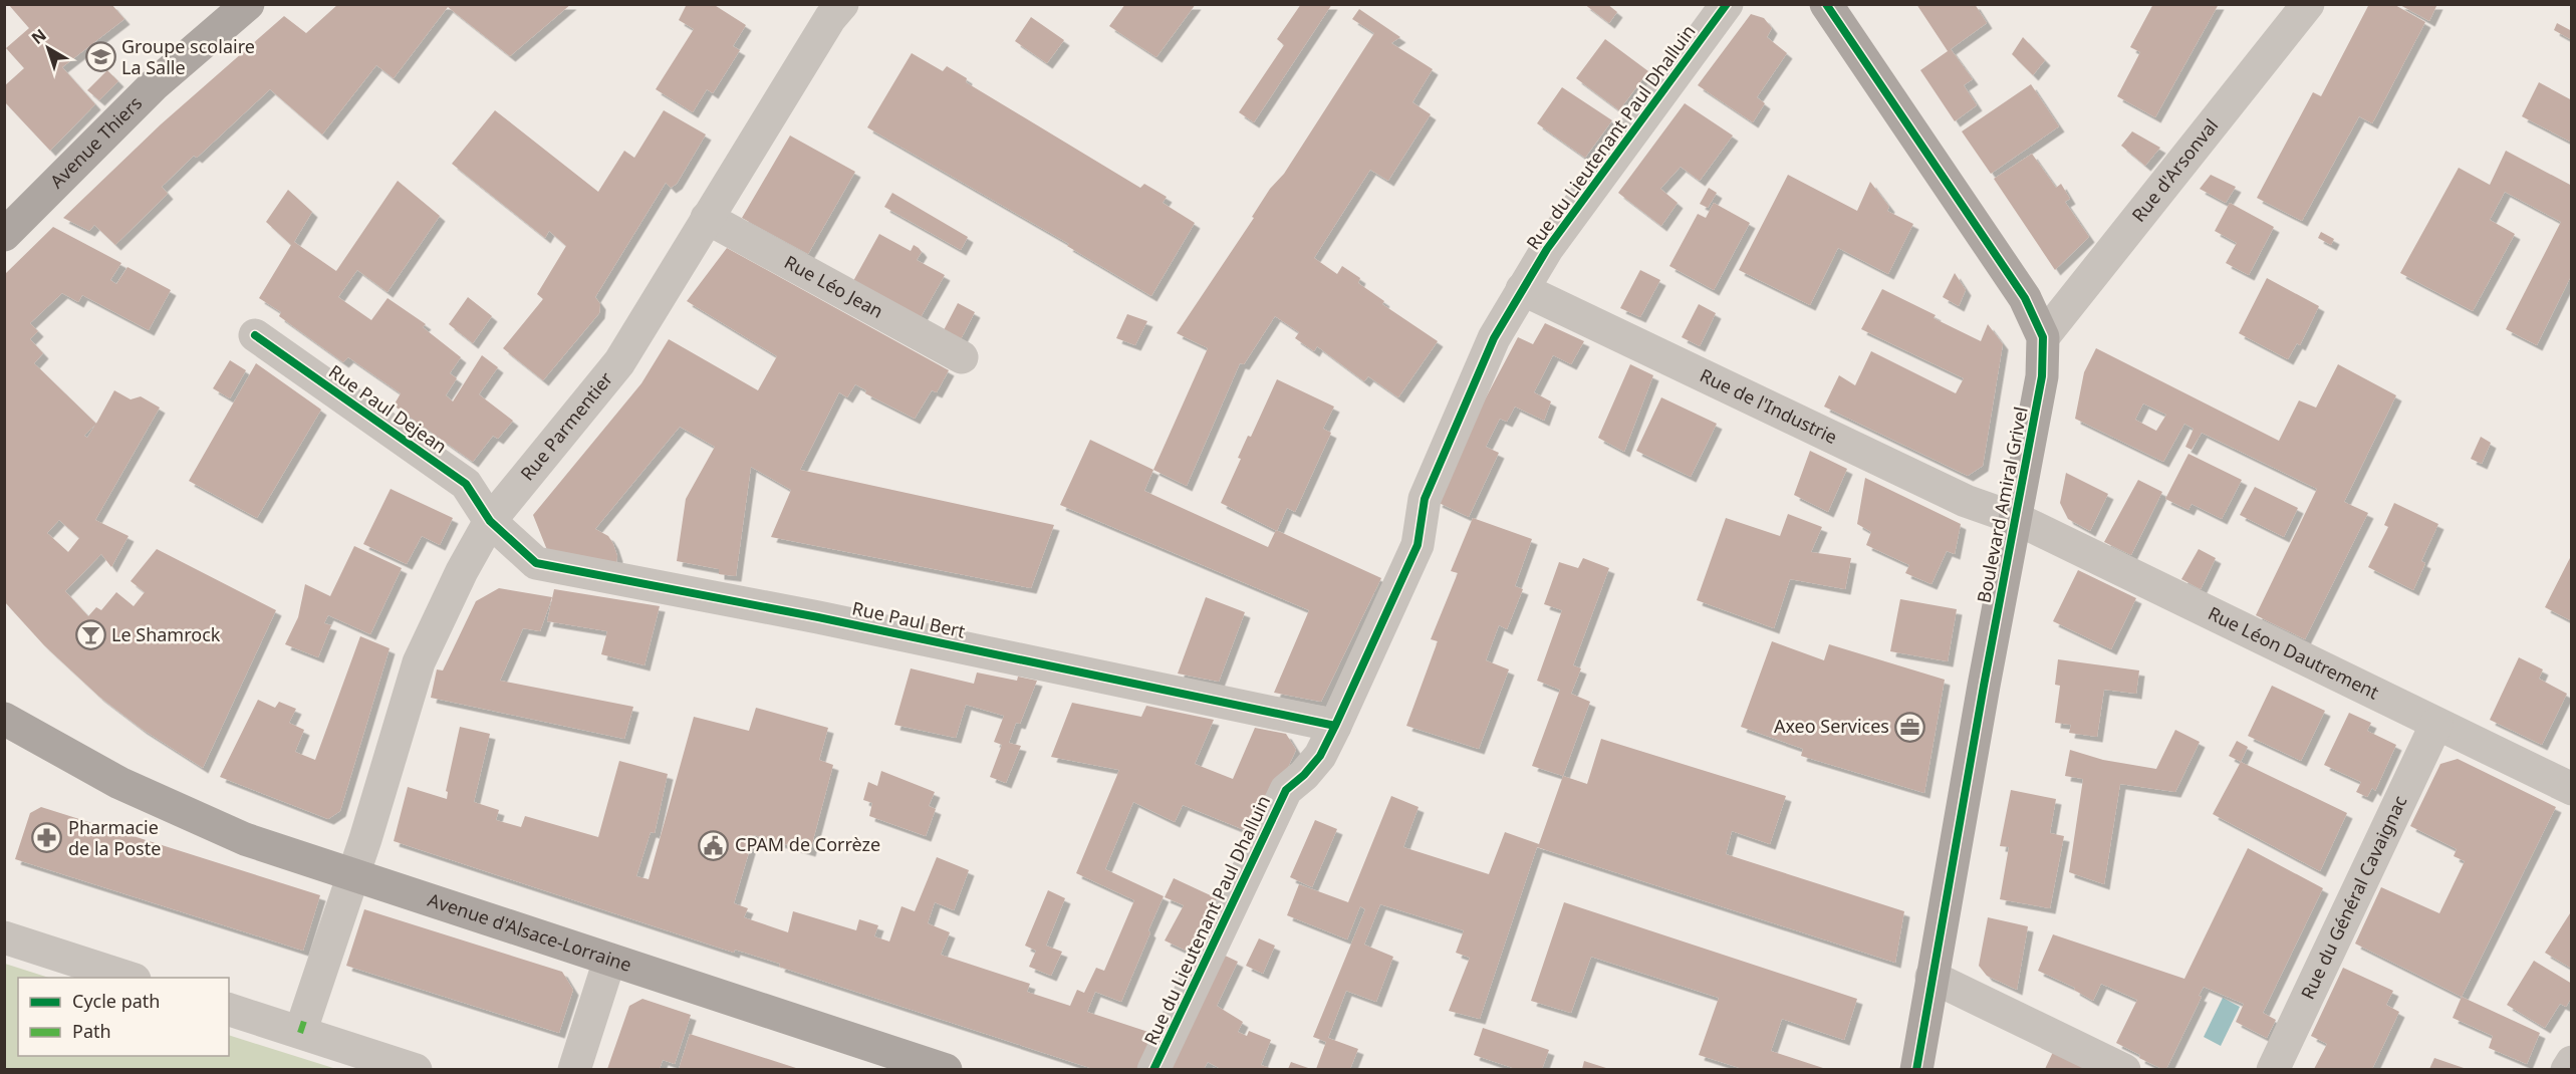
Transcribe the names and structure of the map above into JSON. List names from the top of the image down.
{
  "streets": {
    "main road": ["Avenue Thiers", "Boulevard Amiral Grivel", "Avenue d'Alsace-Lorraine"],
    "street": [
      "Rue du Lieutenant Paul Dhalluin",
      "Rue d'Arsonval",
      "Rue Léo Jean",
      "Rue de l'Industrie",
      "Rue Paul Dejean",
      "Rue Parmentier",
      "Rue Paul Bert",
      "Rue Léon Dautrement",
      "Rue du Général Cavaignac"
    ]
  },
  "crossings": [
    ["Rue du Lieutenant Paul Dhalluin", "Rue de l'Industrie"],
    ["Rue du Lieutenant Paul Dhalluin", "Rue Paul Bert"],
    ["Rue d'Arsonval", "Boulevard Amiral Grivel"],
    ["Rue Léo Jean", "Rue Parmentier"],
    ["Rue de l'Industrie", "Boulevard Amiral Grivel"],
    ["Rue de l'Industrie", "Rue Léon Dautrement"],
    ["Rue Paul Dejean", "Rue Parmentier"],
    ["Rue Paul Dejean", "Rue Paul Bert"],
    ["Rue Parmentier", "Rue Paul Bert"],
    ["Rue Parmentier", "Avenue d'Alsace-Lorraine"],
    ["Boulevard Amiral Grivel", "Rue Léon Dautrement"],
    ["Rue Léon Dautrement", "Rue du Général Cavaignac"]
  ],
  "places": {
    "school or university": ["Groupe scolaire La Salle"],
    "bar": ["Le Shamrock"],
    "office": ["Axeo Services"],
    "pharmacy": ["Pharmacie de la Poste"],
    "public building": ["CPAM de Corrèze"]
  },
  "legend": ["Cycle path", "Path"],
  "north": "top left"
}
